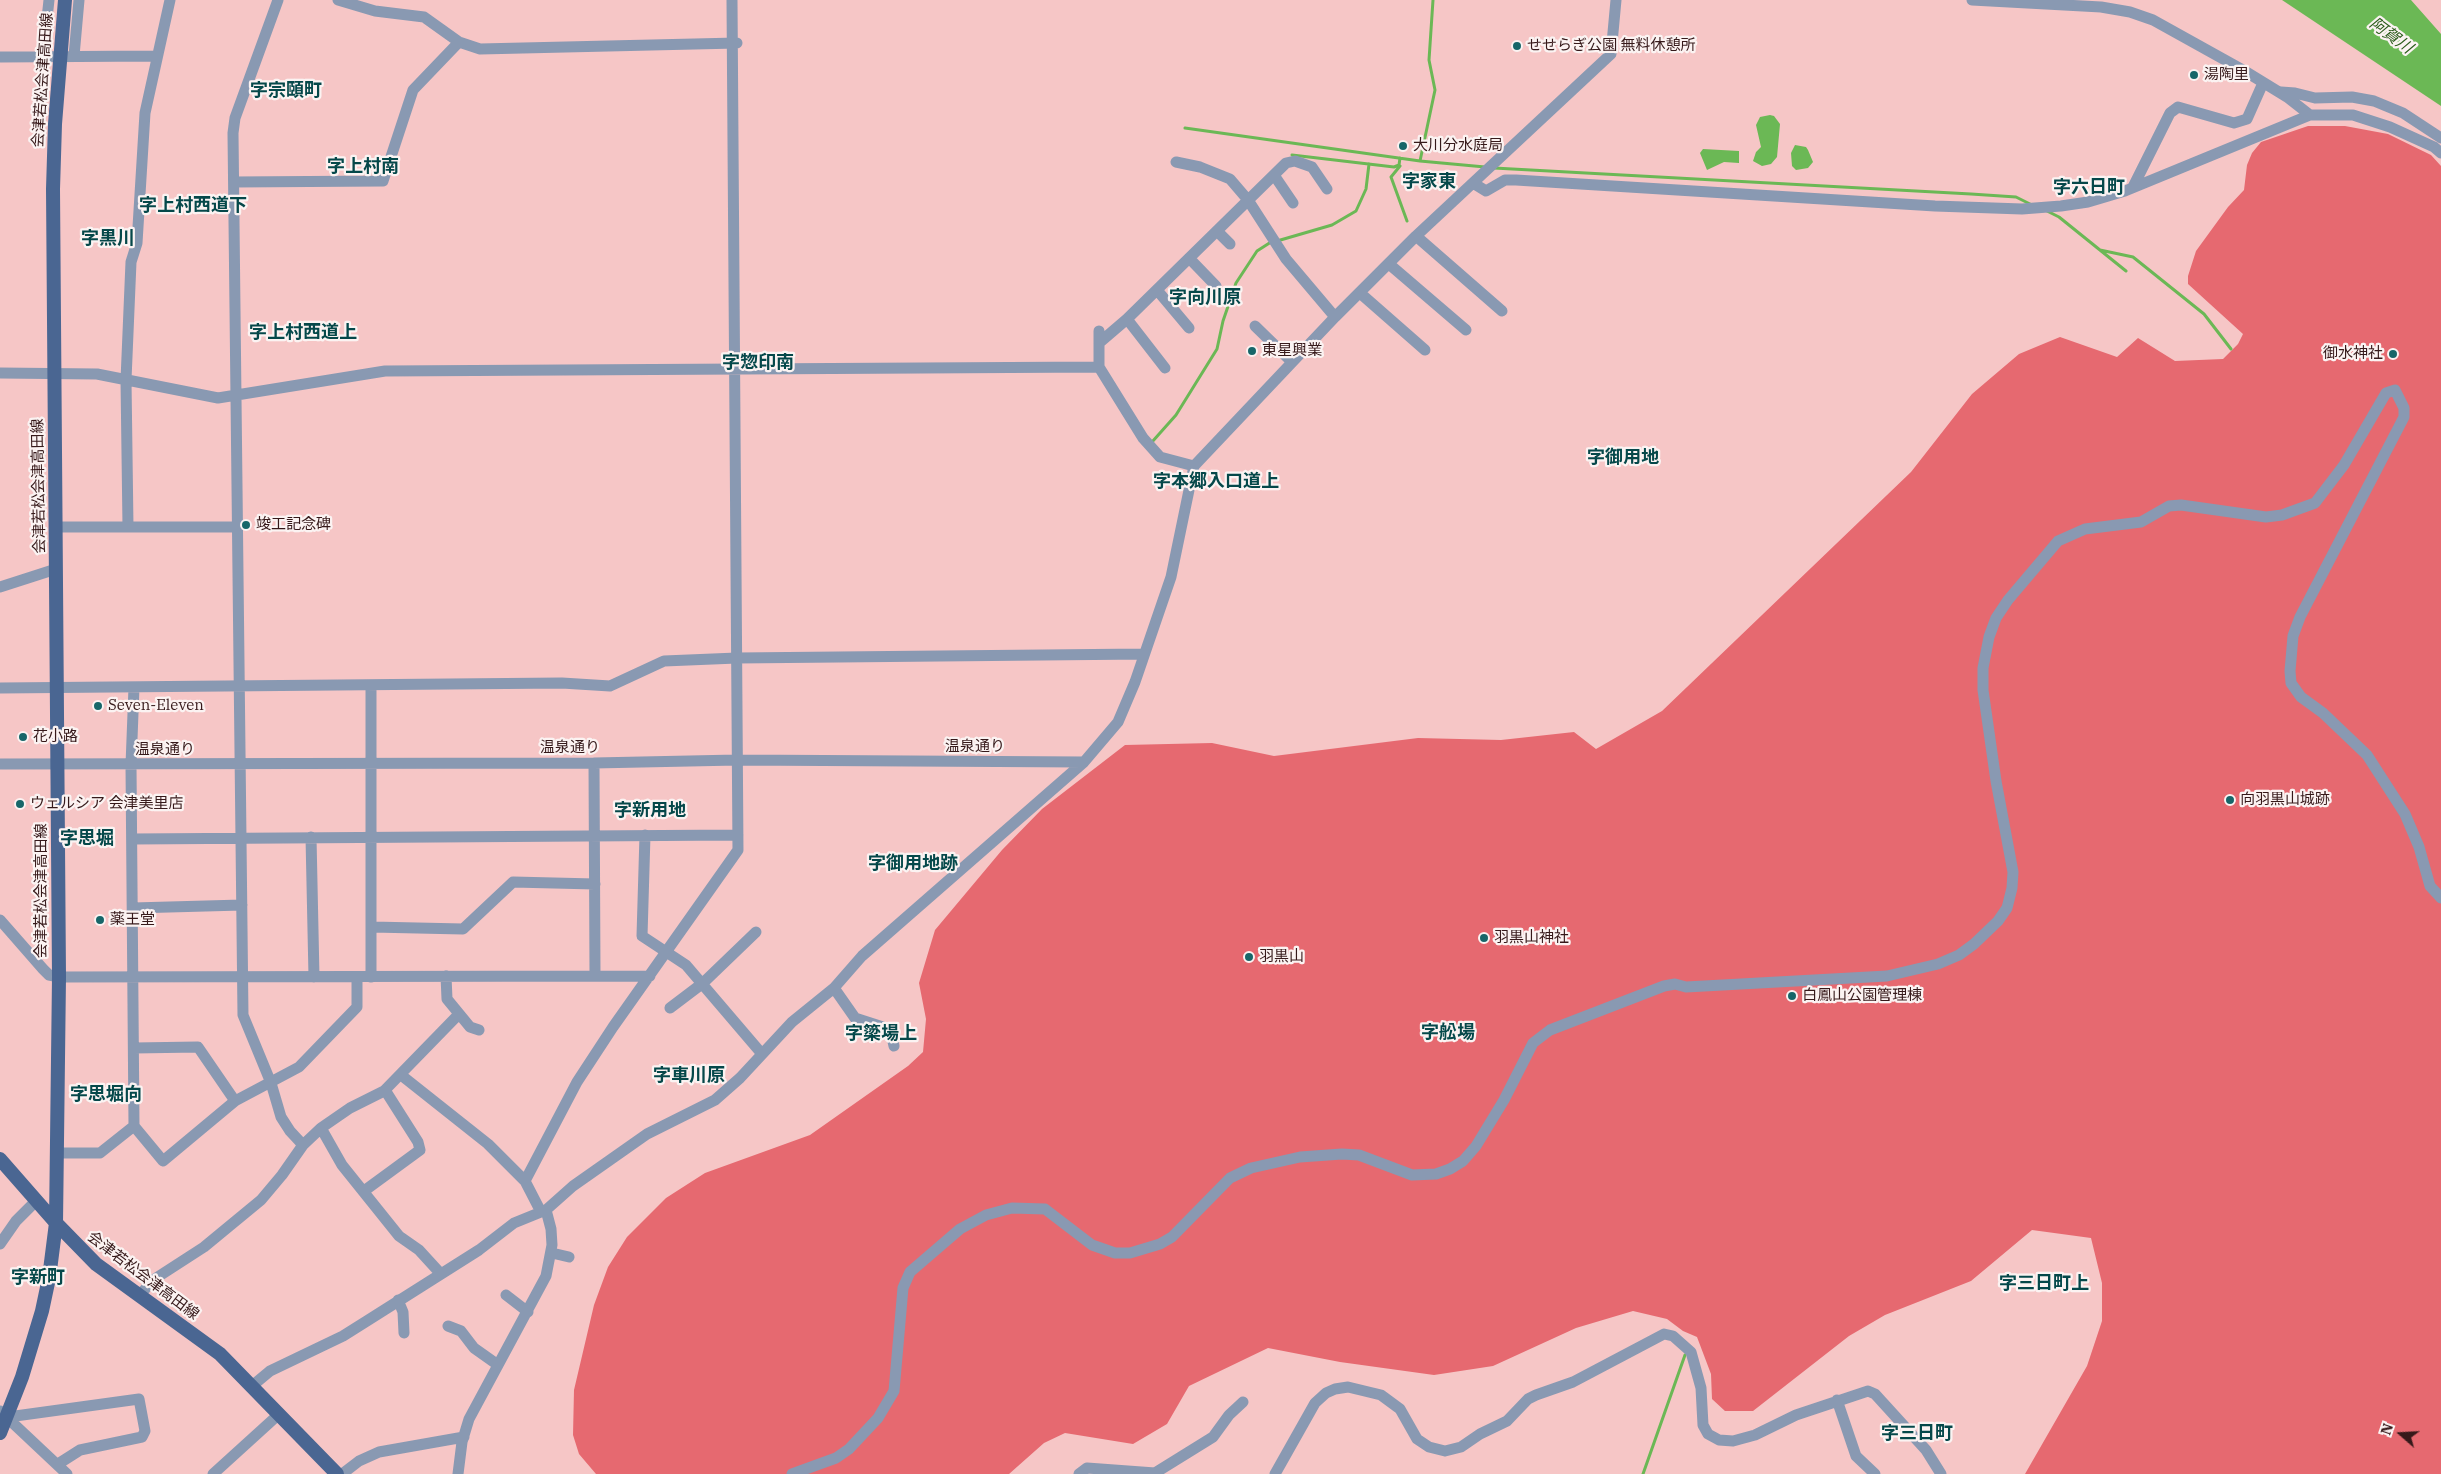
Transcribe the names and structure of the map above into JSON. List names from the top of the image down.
{
  "streets": {
    "main road": ["会津若松会津高田線"],
    "street": ["温泉通り"]
  },
  "crossings": [
    ["会津若松会津高田線", "温泉通り"]
  ],
  "districts": [
    "字宗頤町",
    "字上村南",
    "字家東",
    "字六日町",
    "字上村西道下",
    "字黒川",
    "字向川原",
    "字上村西道上",
    "字惣印南",
    "字御用地",
    "字本郷入口道上",
    "字新用地",
    "字思堀",
    "字御用地跡",
    "字舩場",
    "字簗場上",
    "字車川原",
    "字思堀向",
    "字新町",
    "字三日町上",
    "字三日町"
  ],
  "water": ["阿賀川"],
  "places": [
    "せせらぎ公園 無料休憩所",
    "湯陶里",
    "大川分水庭局",
    "東星興業",
    "御水神社",
    "竣工記念碑",
    "Seven-Eleven",
    "花小路",
    "向羽黒山城跡",
    "ウェルシア 会津美里店",
    "薬王堂",
    "羽黒山神社",
    "羽黒山",
    "白鳳山公園管理棟"
  ],
  "north": "left"
}
